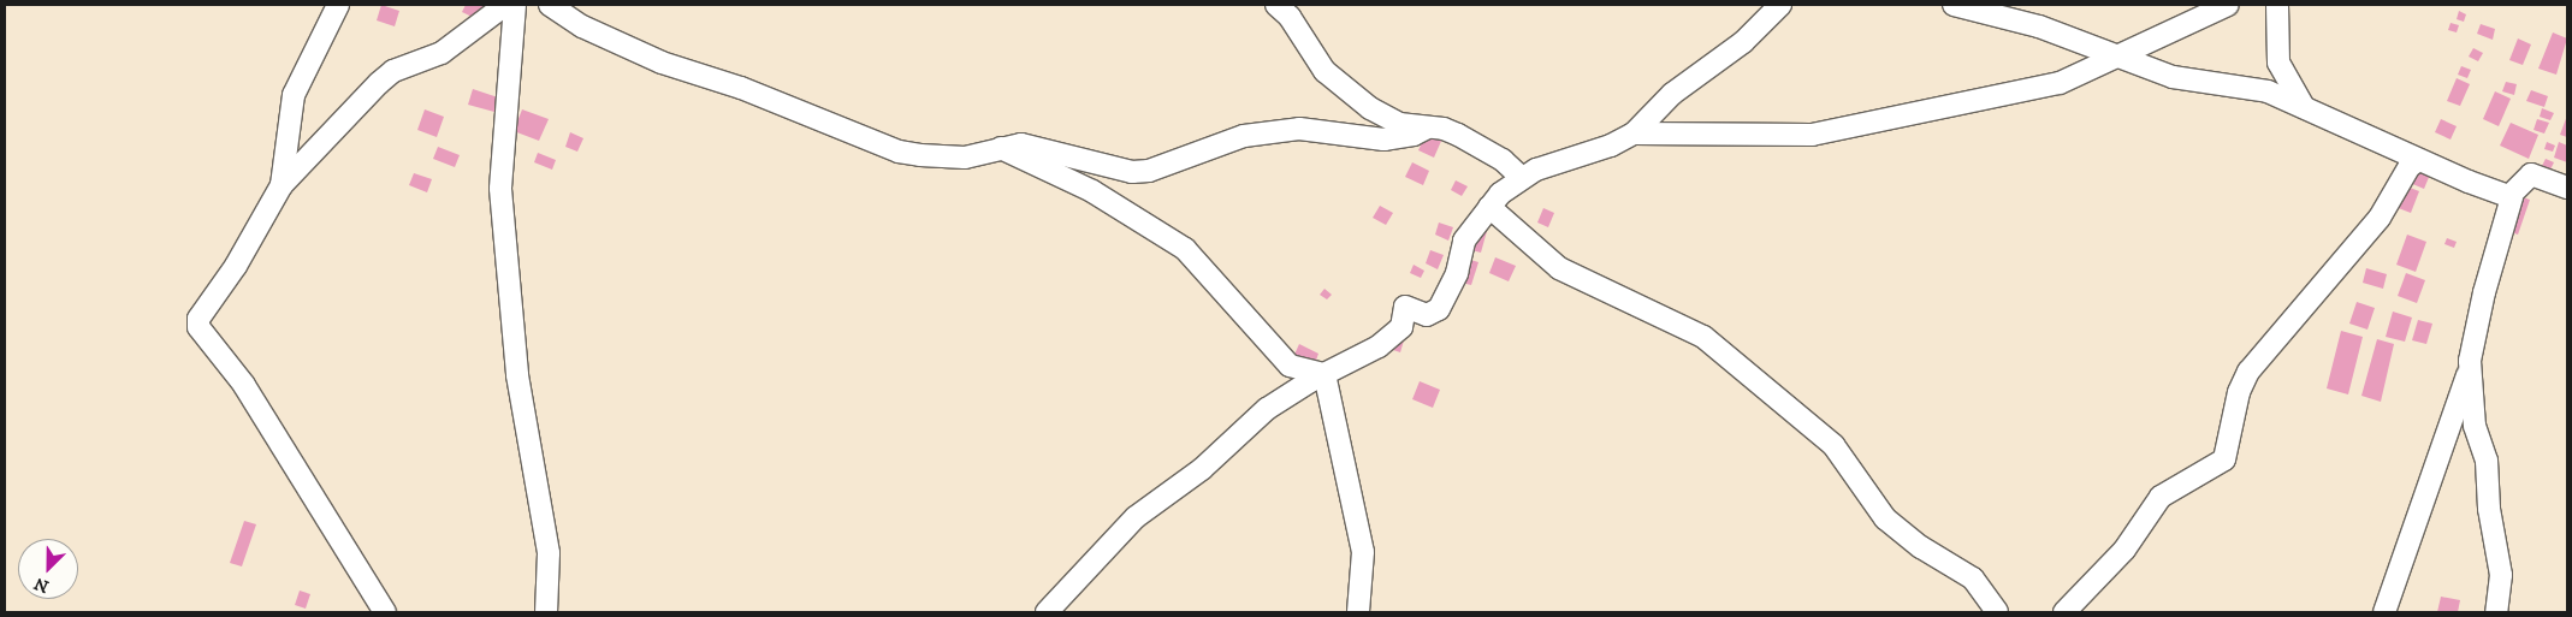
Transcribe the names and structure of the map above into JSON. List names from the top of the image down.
{
  "north": "bottom left"
}
